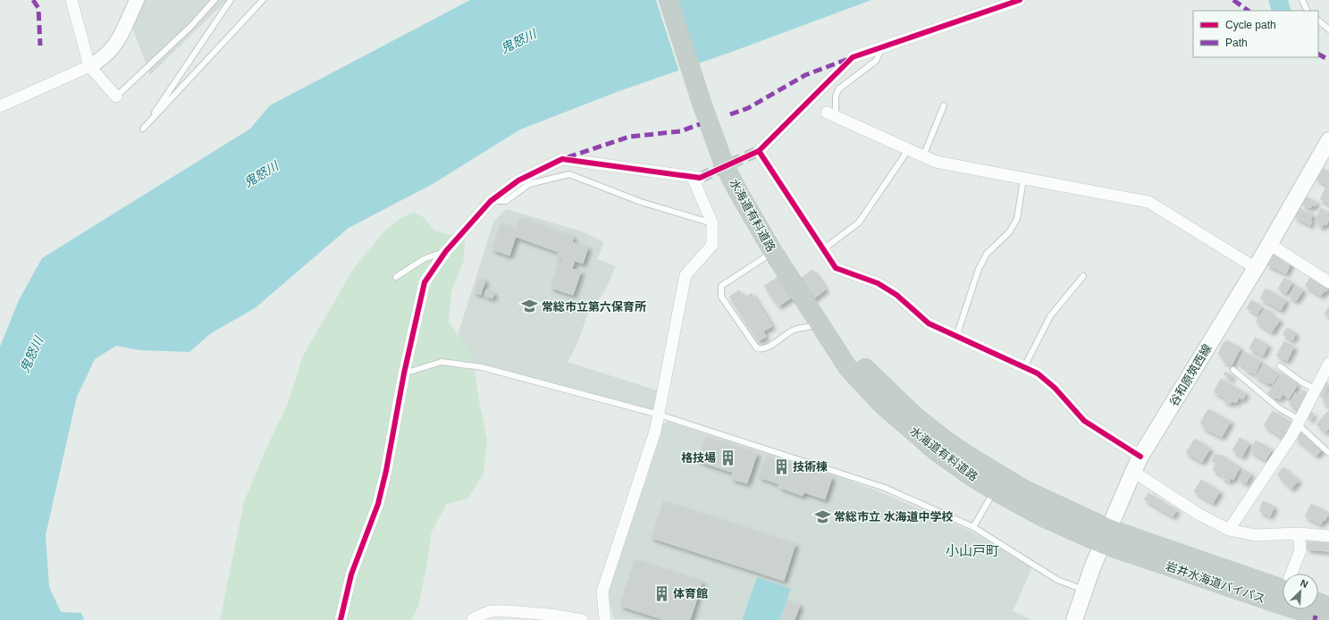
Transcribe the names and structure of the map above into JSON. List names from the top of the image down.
{
  "streets": {
    "highway": ["水海道有料道路", "岩井水海道バイパス"],
    "main road": ["谷和原筑西線"]
  },
  "crossings": [
    ["水海道有料道路", "谷和原筑西線"],
    ["水海道有料道路", "岩井水海道バイパス"],
    ["谷和原筑西線", "岩井水海道バイパス"]
  ],
  "districts": ["小山戸町"],
  "water": ["鬼怒川"],
  "places": {
    "school or university": ["常総市立第六保育所", "常総市立 水海道中学校"],
    "building": ["格技場", "技術棟", "体育館"]
  },
  "legend": ["Cycle path", "Path"],
  "north": "top right"
}
